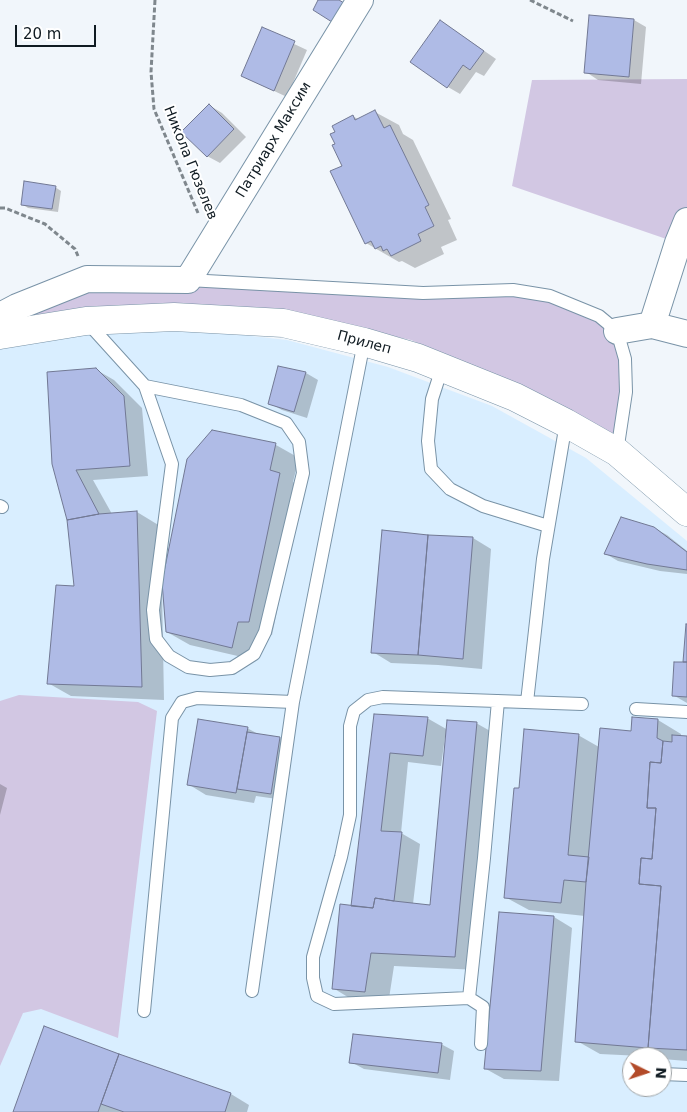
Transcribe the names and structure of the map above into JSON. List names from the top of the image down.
{
  "streets": {
    "street": ["Патриарх Максим", "Прилеп"],
    "path": ["Никола Гюзелев"]
  },
  "crossings": [
    ["Патриарх Максим", "Никола Гюзелев"]
  ],
  "scale_bar": "20 m",
  "north": "right"
}
